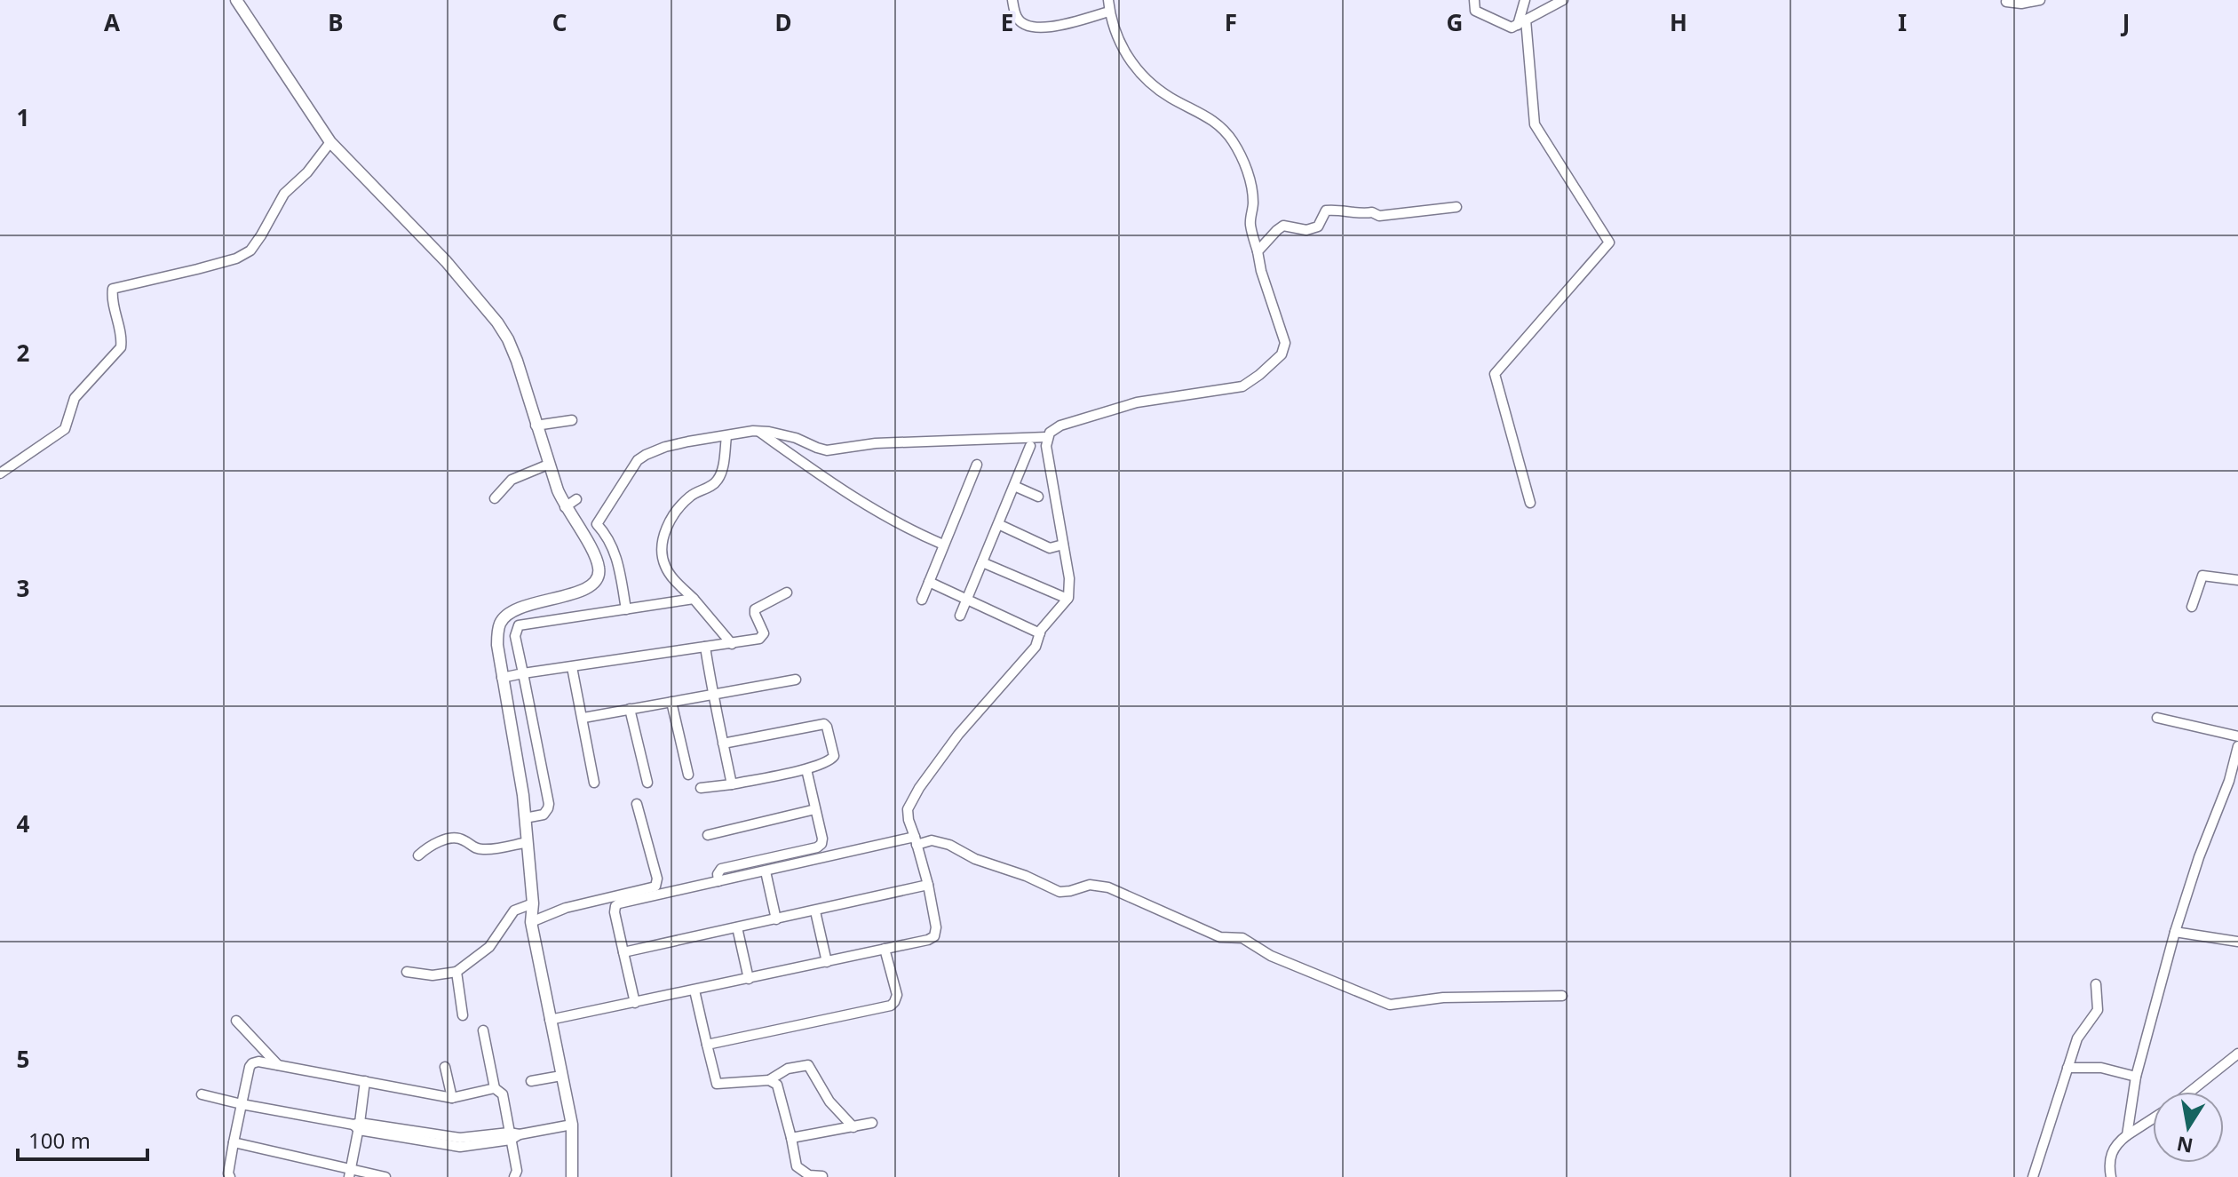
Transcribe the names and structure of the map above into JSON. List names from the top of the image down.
{
  "scale_bar": "100 m",
  "north": "bottom",
  "grid": {
    "columns": [
      "A",
      "B",
      "C",
      "D",
      "E",
      "F",
      "G",
      "H",
      "I",
      "J"
    ],
    "rows": [
      "1",
      "2",
      "3",
      "4",
      "5"
    ]
  }
}
